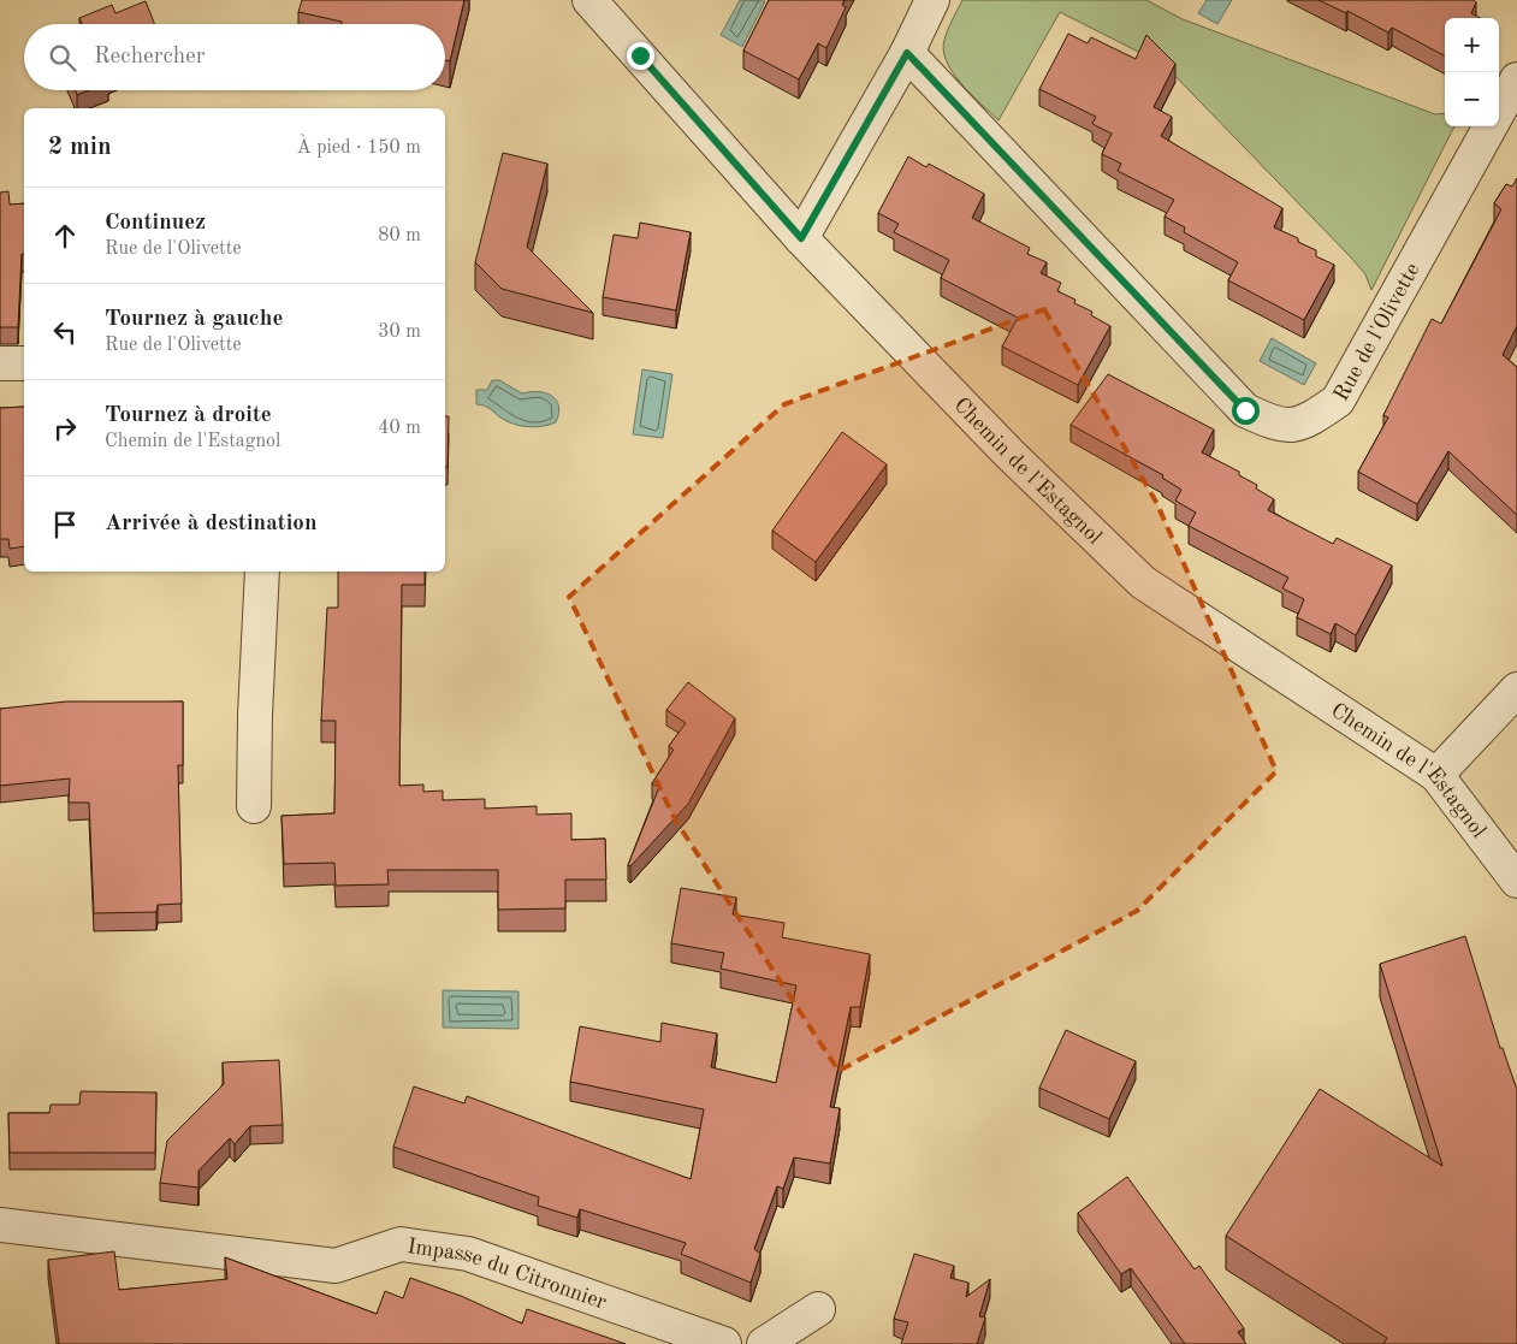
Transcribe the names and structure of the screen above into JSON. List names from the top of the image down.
{
  "streets": {
    "street": ["Rue de l'Olivette", "Chemin de l'Estagnol", "Impasse du Citronnier"]
  },
  "page": {
    "map_buttons": ["+", "−"],
    "search": "Rechercher",
    "heading": ["2 min", "À pied · 150 m"],
    "list": [
      ["Continuez", "Rue de l'Olivette", "80 m"],
      ["Tournez à gauche", "Rue de l'Olivette", "30 m"],
      ["Tournez à droite", "Chemin de l'Estagnol", "40 m"],
      "Arrivée à destination"
    ]
  }
}
